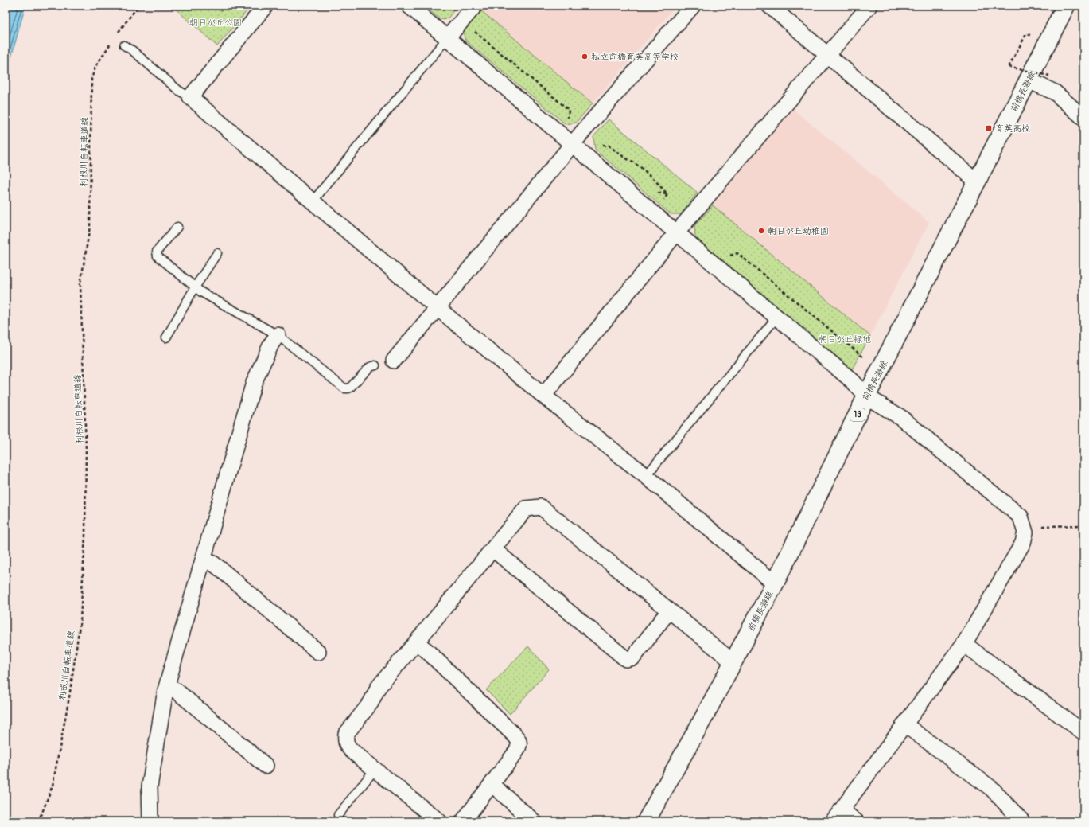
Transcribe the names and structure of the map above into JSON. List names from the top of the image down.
{
  "streets": {
    "main road": ["前橋長瀞線", "13"],
    "path": ["利根川自転車道線"]
  },
  "parks": ["朝日が丘公園", "朝日が丘緑地"],
  "places": {
    "other": ["私立前橋育英高等学校", "朝日が丘幼稚園"],
    "transit": ["育英高校"]
  }
}
